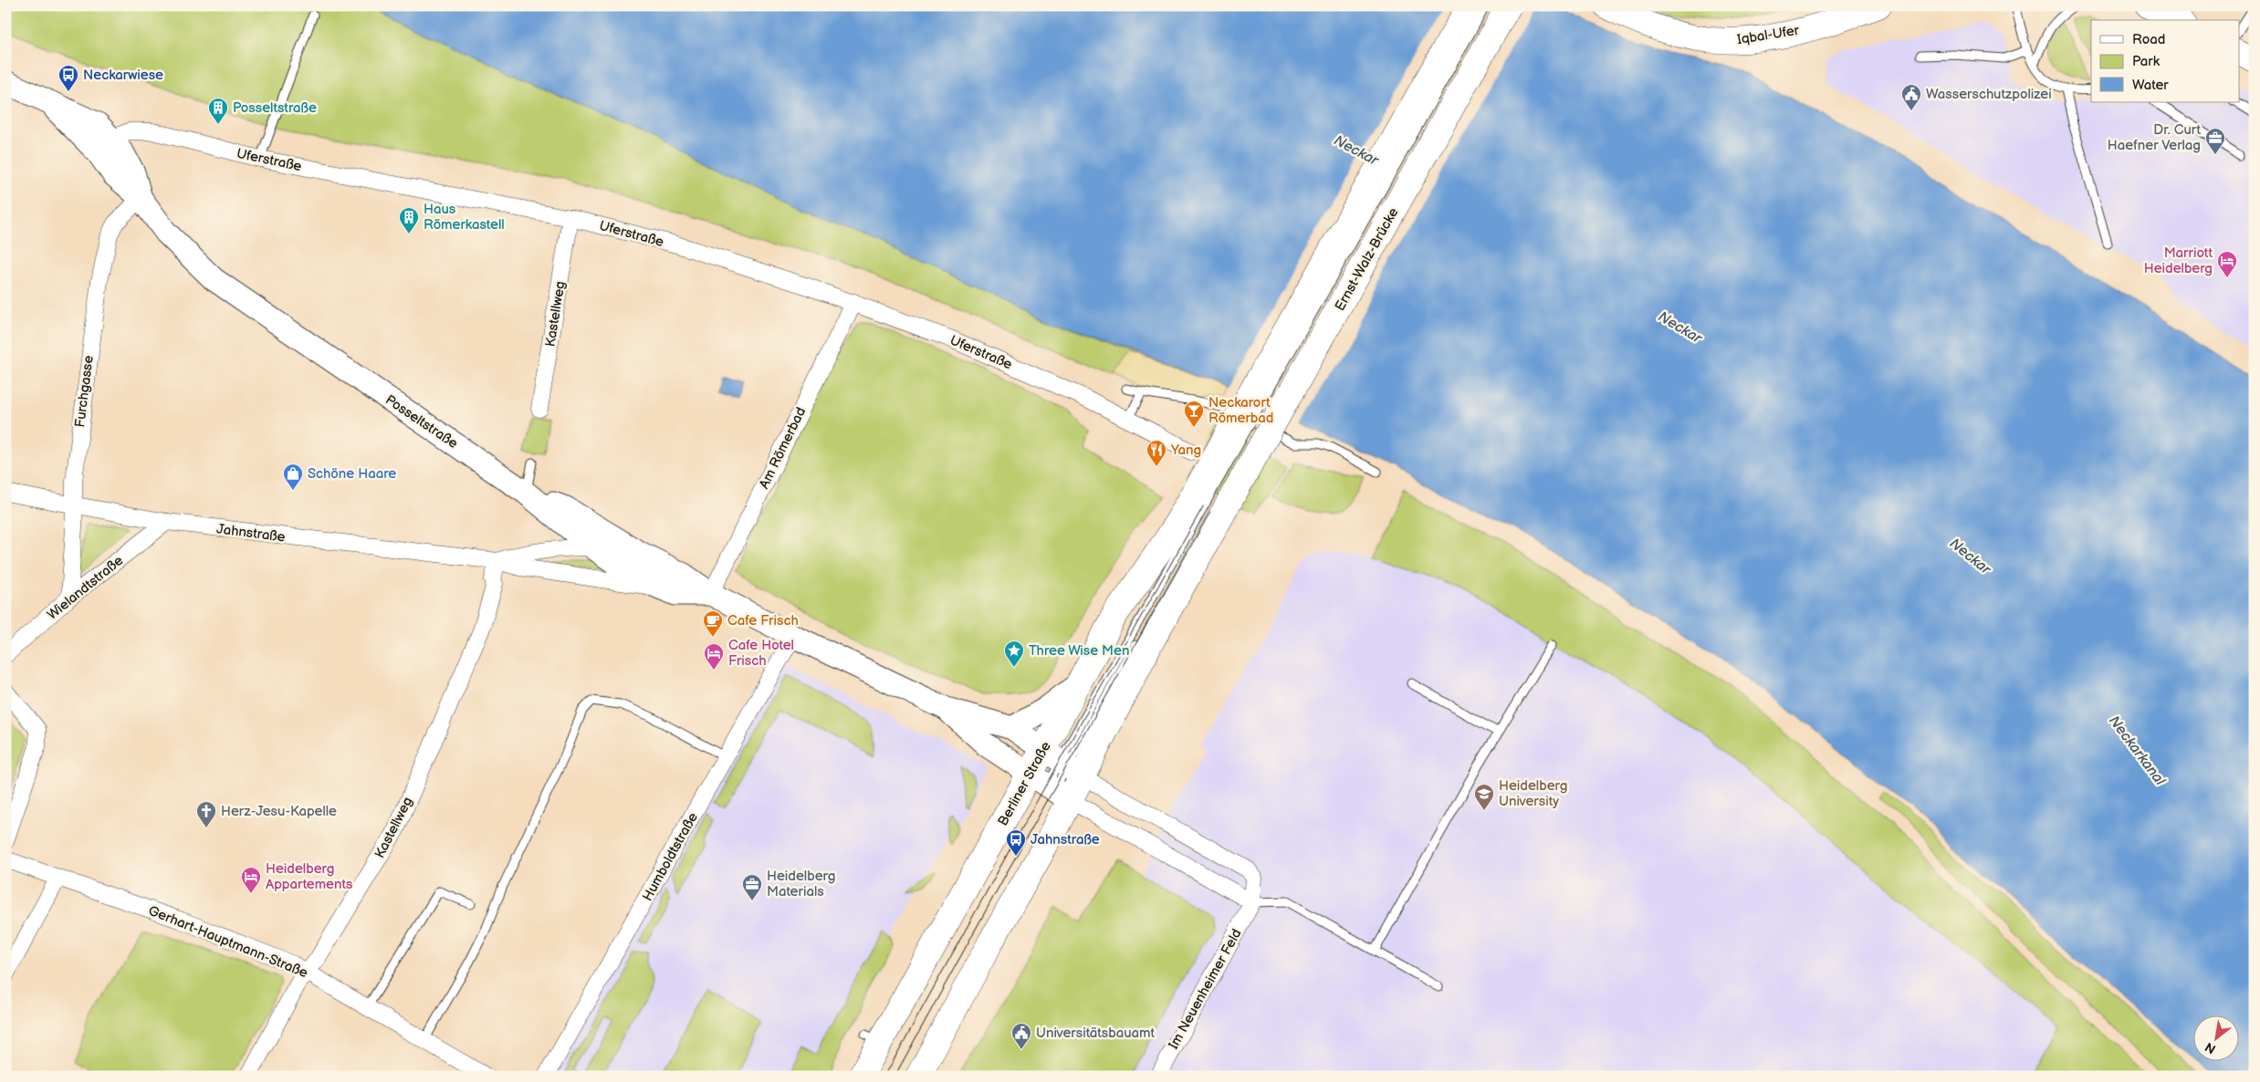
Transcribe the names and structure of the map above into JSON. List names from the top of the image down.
{
  "streets": {
    "main road": ["Iqbal-Ufer", "Ernst-Walz-Brücke", "Berliner Straße"],
    "street": [
      "Uferstraße",
      "Kastellweg",
      "Furchgasse",
      "Posseltstraße",
      "Am Römerbad",
      "Jahnstraße",
      "Wielandtstraße",
      "Humboldtstraße",
      "Gerhart-Hauptmann-Straße",
      "Im Neuenheimer Feld"
    ]
  },
  "crossings": [
    ["Uferstraße", "Kastellweg"],
    ["Uferstraße", "Posseltstraße"],
    ["Uferstraße", "Am Römerbad"],
    ["Ernst-Walz-Brücke", "Berliner Straße"],
    ["Kastellweg", "Jahnstraße"],
    ["Kastellweg", "Gerhart-Hauptmann-Straße"],
    ["Furchgasse", "Posseltstraße"],
    ["Furchgasse", "Jahnstraße"],
    ["Furchgasse", "Wielandtstraße"],
    ["Posseltstraße", "Jahnstraße"],
    ["Am Römerbad", "Jahnstraße"],
    ["Jahnstraße", "Wielandtstraße"],
    ["Jahnstraße", "Berliner Straße"],
    ["Jahnstraße", "Humboldtstraße"],
    ["Jahnstraße", "Im Neuenheimer Feld"]
  ],
  "water": ["Neckar", "Neckarkanal"],
  "places": {
    "bus stop": ["Neckarwiese", "Jahnstraße"],
    "public building": ["Wasserschutzpolizei", "Universitätsbauamt"],
    "building": ["Posseltstraße", "Haus Römerkastell"],
    "office": ["Dr. Curt Haefner Verlag", "Heidelberg Materials"],
    "hotel": ["Marriott Heidelberg", "Cafe Hotel Frisch", "Heidelberg Appartements"],
    "bar": ["Neckarort Römerbad"],
    "restaurant": ["Yang"],
    "shop": ["Schöne Haare"],
    "cafe": ["Cafe Frisch"],
    "place": ["Three Wise Men"],
    "school or university": ["Heidelberg University"],
    "church": ["Herz-Jesu-Kapelle"]
  },
  "legend": ["Road", "Park", "Water"],
  "north": "bottom left"
}
